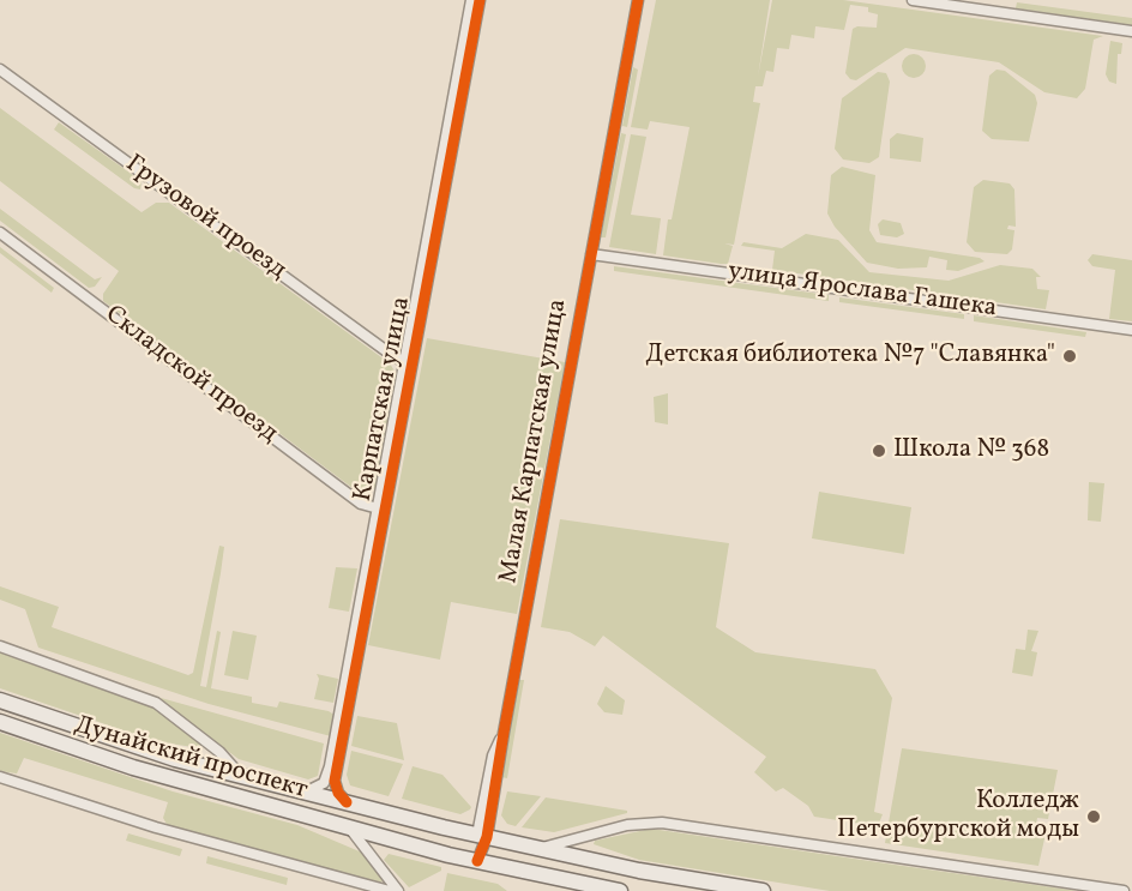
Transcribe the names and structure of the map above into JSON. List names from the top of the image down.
{
  "streets": {
    "main road": ["Малая Карпатская улица", "Дунайский проспект"],
    "street": [
      "Грузовой проезд",
      "улица Ярослава Гашека",
      "Складской проезд",
      "Карпатская улица"
    ]
  },
  "crossings": [
    ["Грузовой проезд", "Карпатская улица"],
    ["улица Ярослава Гашека", "Малая Карпатская улица"],
    ["Складской проезд", "Карпатская улица"],
    ["Карпатская улица", "Дунайский проспект"],
    ["Малая Карпатская улица", "Дунайский проспект"]
  ],
  "places": ["Детская библиотека №7 \"Славянка\"", "Школа № 368", "Колледж Петербургской моды"]
}
